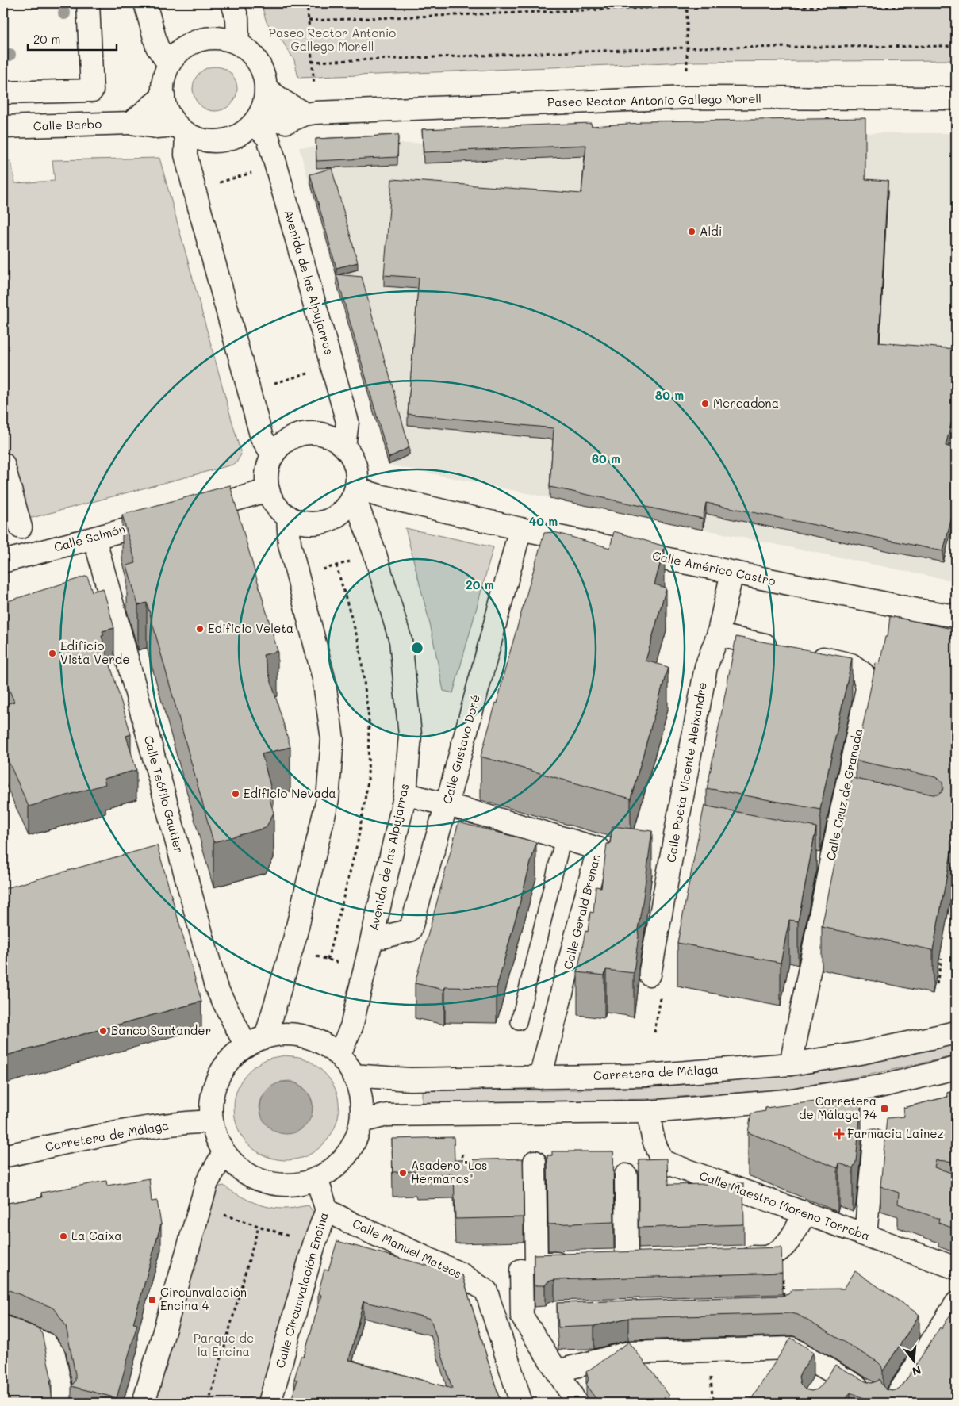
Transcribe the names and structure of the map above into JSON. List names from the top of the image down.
{
  "streets": {
    "street": [
      "Paseo Rector Antonio Gallego Morell",
      "Calle Barbo",
      "Avenida de las Alpujarras",
      "Calle Salmón",
      "Calle Américo Castro",
      "Calle Gustavo Doré",
      "Calle Poeta Vicente Aleixandre",
      "Calle Teófilo Gautier",
      "Calle Cruz de Granada",
      "Calle Gerald Brenan",
      "Carretera de Málaga",
      "Calle Maestro Moreno Torroba",
      "Calle Manuel Mateos",
      "Calle Circunvalación Encina"
    ]
  },
  "crossings": [
    ["Paseo Rector Antonio Gallego Morell", "Calle Barbo"],
    ["Paseo Rector Antonio Gallego Morell", "Avenida de las Alpujarras"],
    ["Calle Barbo", "Avenida de las Alpujarras"],
    ["Avenida de las Alpujarras", "Calle Salmón"],
    ["Avenida de las Alpujarras", "Calle Américo Castro"],
    ["Avenida de las Alpujarras", "Calle Gustavo Doré"],
    ["Avenida de las Alpujarras", "Calle Gerald Brenan"],
    ["Calle Salmón", "Calle Américo Castro"],
    ["Calle Salmón", "Calle Teófilo Gautier"],
    ["Calle Américo Castro", "Calle Gustavo Doré"],
    ["Calle Américo Castro", "Calle Poeta Vicente Aleixandre"],
    ["Calle Gustavo Doré", "Calle Gerald Brenan"],
    ["Calle Cruz de Granada", "Carretera de Málaga"],
    ["Calle Gerald Brenan", "Carretera de Málaga"],
    ["Calle Manuel Mateos", "Calle Circunvalación Encina"]
  ],
  "parks": ["Paseo Rector Antonio Gallego Morell", "Parque de la Encina"],
  "places": {
    "other": [
      "Aldi",
      "Mercadona",
      "Edificio Veleta",
      "Edificio Vista Verde",
      "Edificio Nevada",
      "Banco Santander",
      "Asadero \"Los Hermanos\"",
      "La Caixa"
    ],
    "transit": ["Carretera de Málaga 74", "Circunvalación Encina 4"],
    "health": ["Farmacia Lainez"]
  },
  "scale_bar": "20 m",
  "north": "bottom",
  "rings": [
    "80 m",
    "60 m",
    "40 m",
    "20 m"
  ]
}
